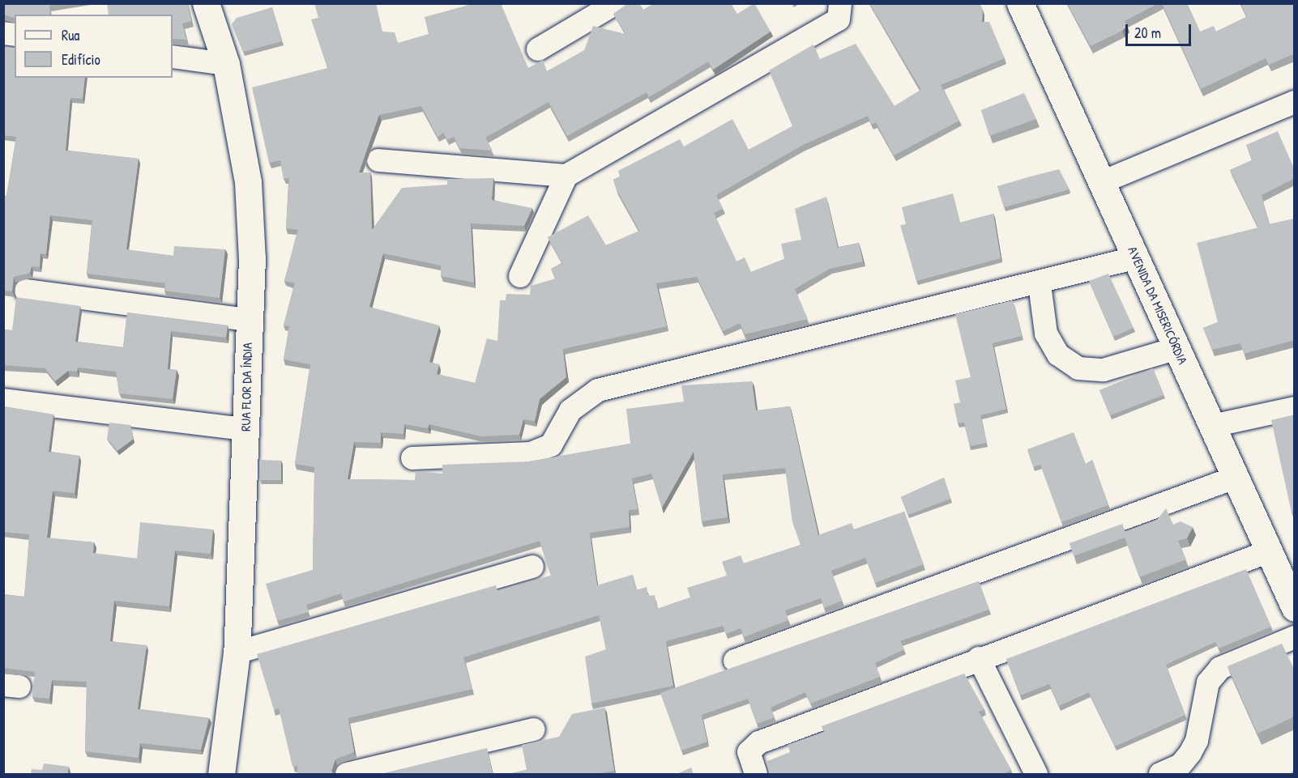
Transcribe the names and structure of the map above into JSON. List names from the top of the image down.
{
  "streets": {
    "street": ["AVENIDA DA MISERICÓRDIA", "RUA FLOR DA ÍNDIA"]
  },
  "legend": ["Rua", "Edifício"],
  "scale_bar": "20 m"
}
